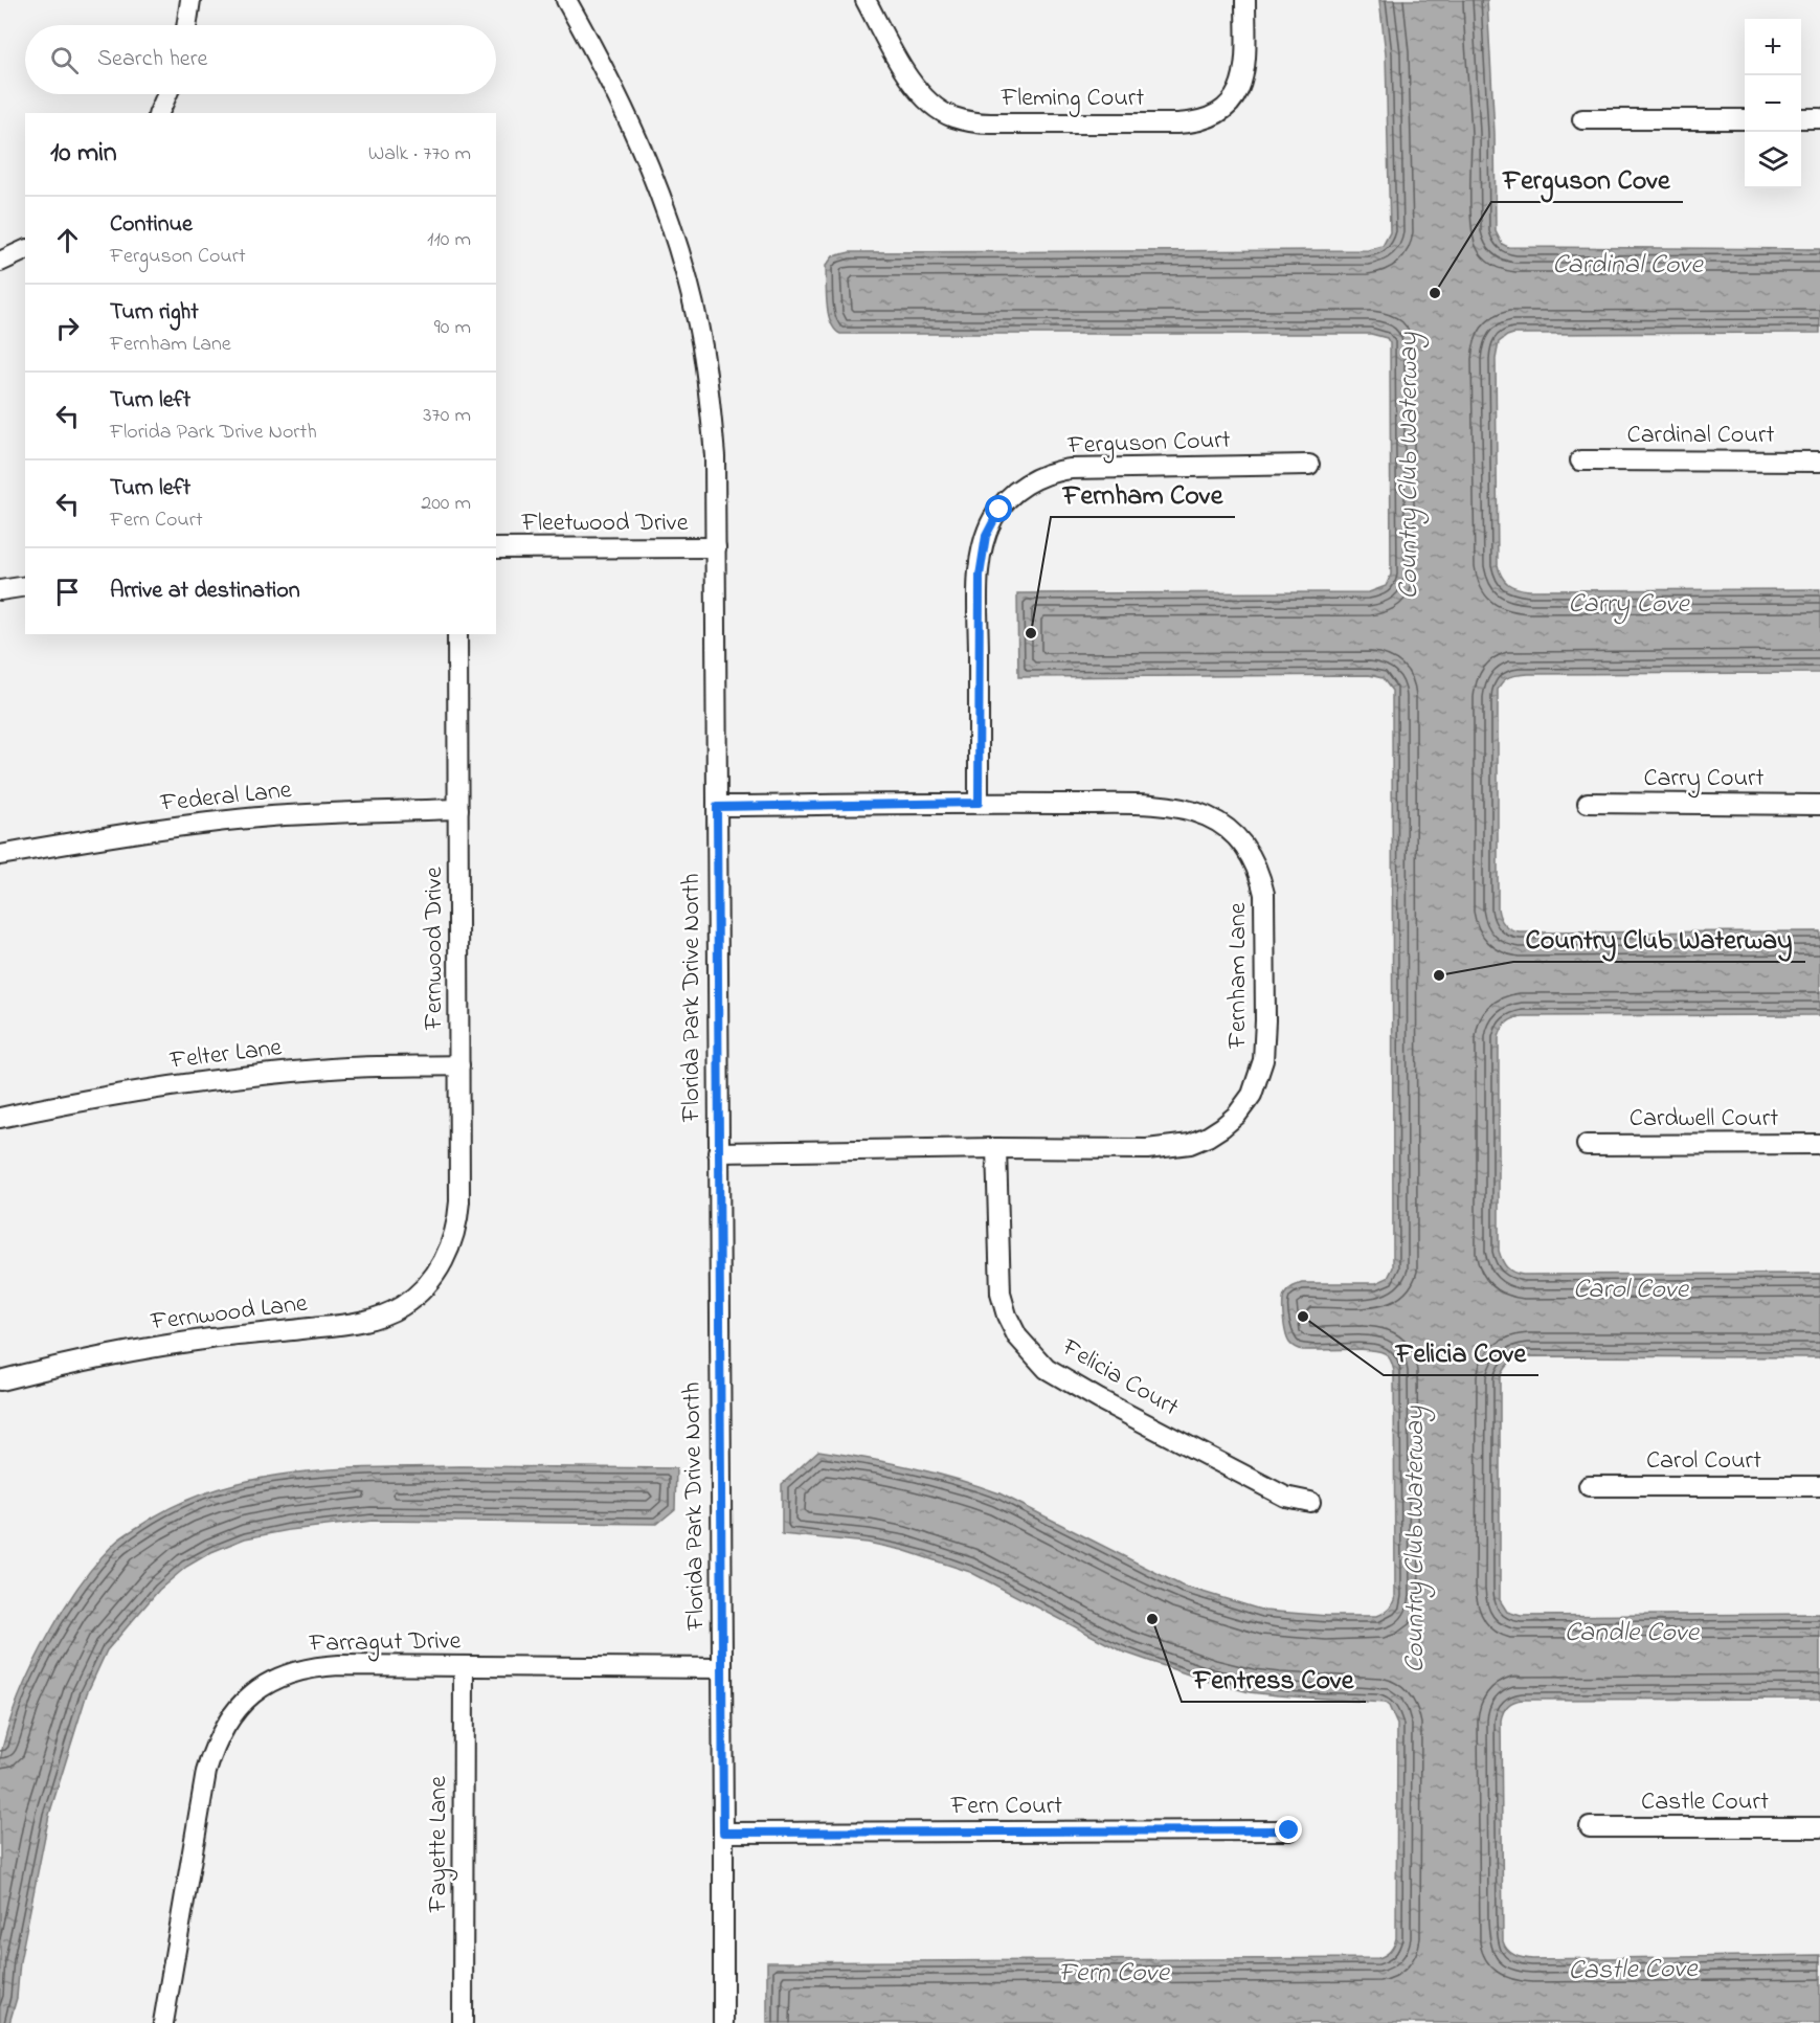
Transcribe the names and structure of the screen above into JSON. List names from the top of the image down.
{
  "streets": {
    "street": [
      "Fleming Court",
      "Cardinal Court",
      "Ferguson Court",
      "Fleetwood Drive",
      "Carry Court",
      "Federal Lane",
      "Fernwood Drive",
      "Fernham Lane",
      "Florida Park Drive North",
      "Felter Lane",
      "Cardwell Court",
      "Fernwood Lane",
      "Felicia Court",
      "Carol Court",
      "Farragut Drive",
      "Castle Court",
      "Fern Court",
      "Fayette Lane"
    ]
  },
  "crossings": [
    ["Ferguson Court", "Fernham Lane"],
    ["Fleetwood Drive", "Florida Park Drive North"],
    ["Federal Lane", "Fernwood Drive"],
    ["Fernwood Drive", "Felter Lane"],
    ["Fernwood Drive", "Fernwood Lane"],
    ["Fernham Lane", "Florida Park Drive North"],
    ["Fernham Lane", "Felicia Court"],
    ["Florida Park Drive North", "Farragut Drive"],
    ["Florida Park Drive North", "Fern Court"],
    ["Farragut Drive", "Fayette Lane"]
  ],
  "water": [
    "Cardinal Cove",
    "Country Club Waterway",
    "Carry Cove",
    "Carol Cove",
    "Candle Cove",
    "Castle Cove",
    "Fern Cove"
  ],
  "places": [
    "Ferguson Cove",
    "Fernham Cove",
    "Country Club Waterway",
    "Felicia Cove",
    "Fentress Cove"
  ],
  "page": {
    "map_buttons": ["+", "−"],
    "search": "Search here",
    "heading": ["10 min", "Walk · 770 m"],
    "list": [
      ["Continue", "Ferguson Court", "110 m"],
      ["Turn right", "Fernham Lane", "90 m"],
      ["Turn left", "Florida Park Drive North", "370 m"],
      ["Turn left", "Fern Court", "200 m"],
      "Arrive at destination"
    ]
  }
}
